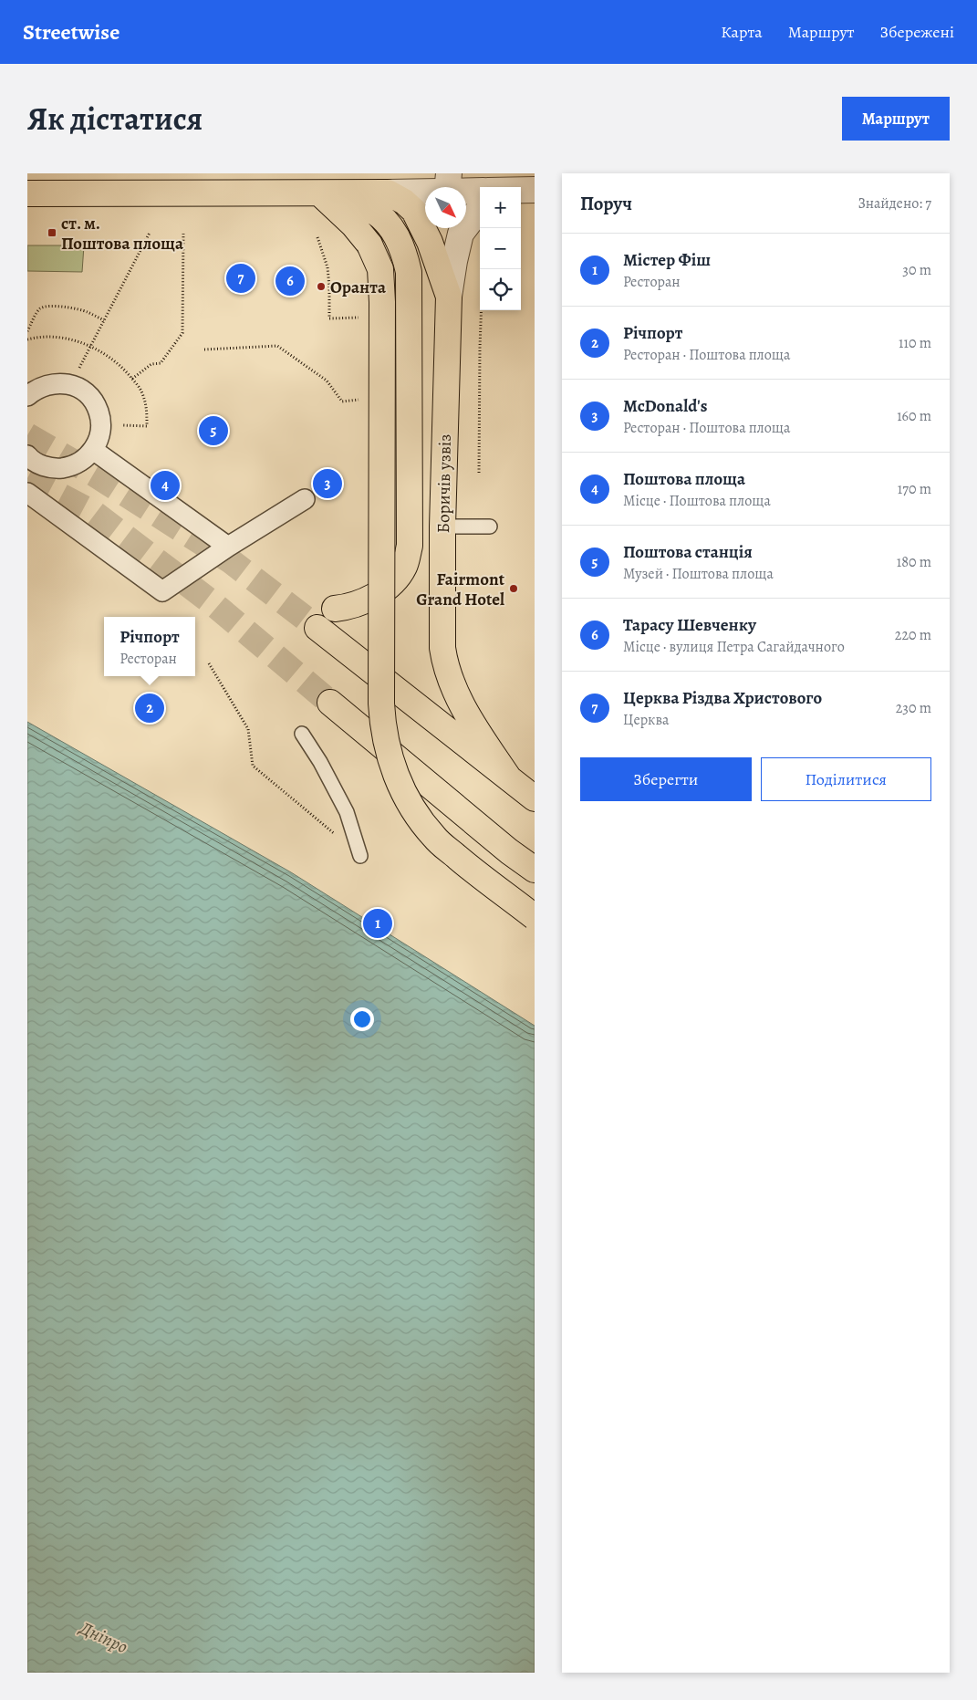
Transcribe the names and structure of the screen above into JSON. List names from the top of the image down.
{
  "streets": {
    "main road": ["Боричів узвіз"]
  },
  "water": ["Дніпро"],
  "places": {
    "transit": ["ст. м. Поштова площа"],
    "other": ["Оранта", "Fairmont Grand Hotel"]
  },
  "north": "bottom right",
  "page": {
    "header": "Streetwise",
    "nav": ["Карта", "Маршрут", "Збережені"],
    "title": "Як дістатися",
    "buttons": [
      "Маршрут",
      ["Зберегти", "Поділитися"]
    ],
    "heading": ["Поруч", "Знайдено: 7"],
    "map_buttons": ["+", "−"],
    "list": [
      {
        "mark": "1",
        "name": "Містер Фіш",
        "note": "Ресторан",
        "value": "30 m"
      },
      {
        "mark": "2",
        "name": "Річпорт",
        "note": "Ресторан · Поштова площа",
        "value": "110 m"
      },
      {
        "mark": "3",
        "name": "McDonald's",
        "note": "Ресторан · Поштова площа",
        "value": "160 m"
      },
      {
        "mark": "4",
        "name": "Поштова площа",
        "note": "Місце · Поштова площа",
        "value": "170 m"
      },
      {
        "mark": "5",
        "name": "Поштова станція",
        "note": "Музей · Поштова площа",
        "value": "180 m"
      },
      {
        "mark": "6",
        "name": "Тарасу Шевченку",
        "note": "Місце · вулиця Петра Сагайдачного",
        "value": "220 m"
      },
      {
        "mark": "7",
        "name": "Церква Різдва Христового",
        "note": "Церква",
        "value": "230 m"
      }
    ],
    "pins": [
      "7",
      "6",
      "5",
      "3",
      "4",
      "2",
      "1"
    ],
    "popup": ["Річпорт", "Ресторан"]
  }
}
